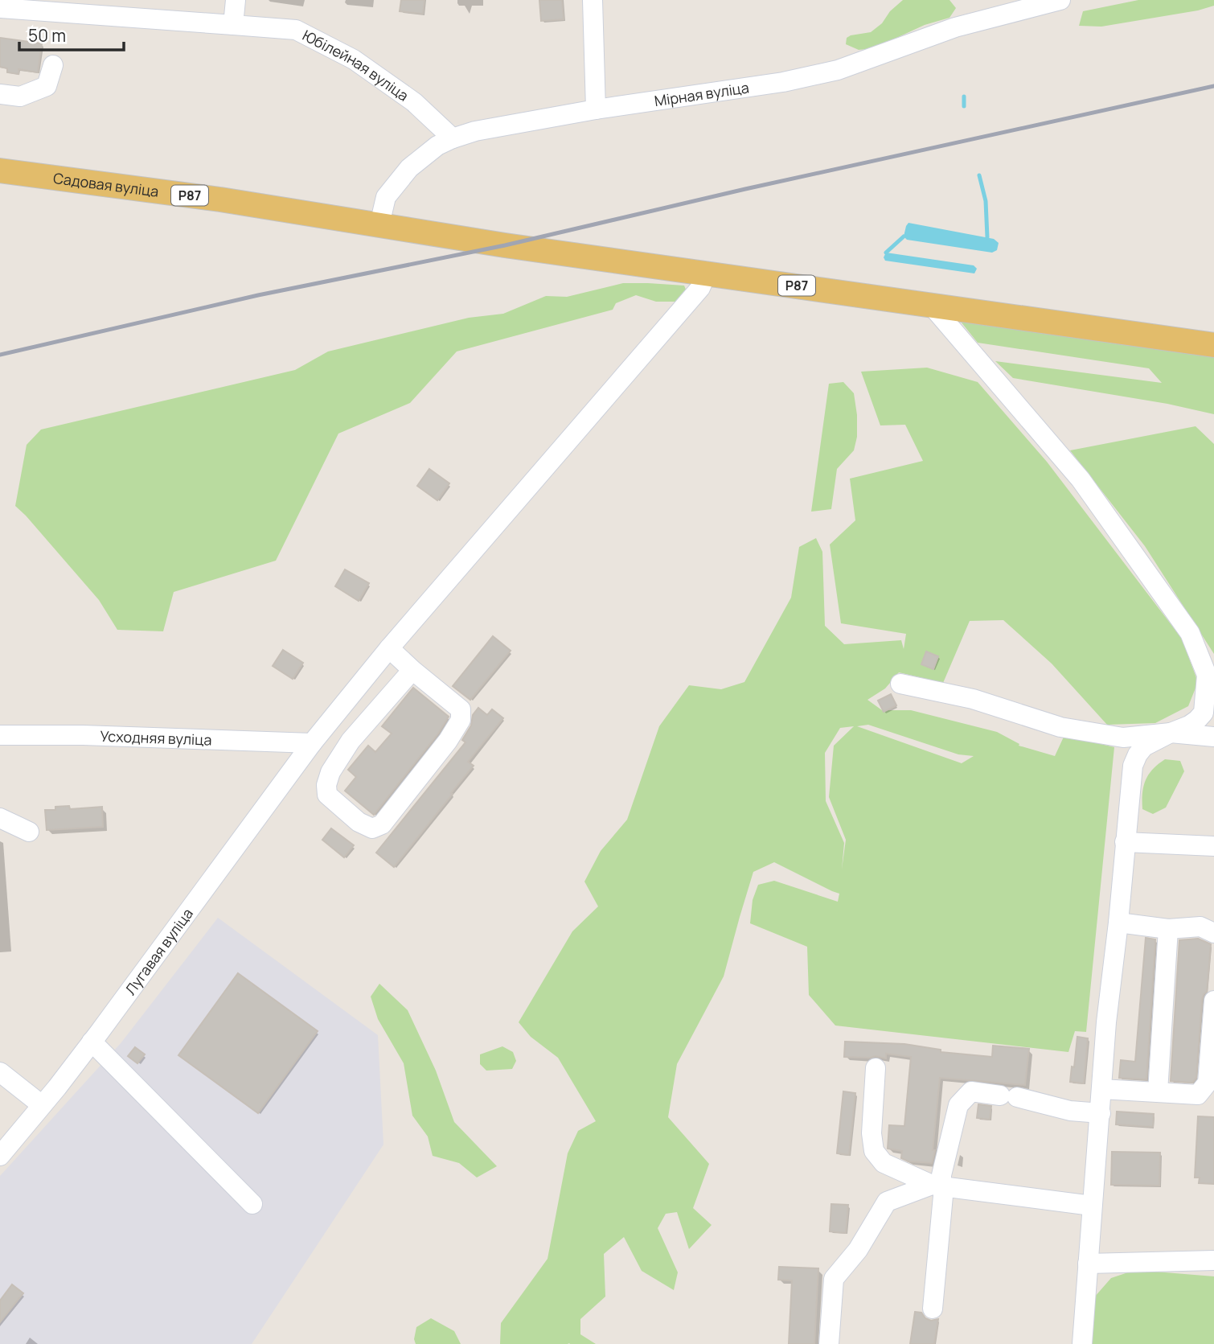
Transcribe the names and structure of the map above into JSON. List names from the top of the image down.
{
  "streets": {
    "main road": ["Садовая вуліца", "Р87"],
    "street": [
      "Юбілейная вуліца",
      "Мірная вуліца",
      "Усходняя вуліца",
      "Лугавая вуліца"
    ]
  },
  "crossings": [
    ["Юбілейная вуліца", "Мірная вуліца"],
    ["Мірная вуліца", "Садовая вуліца"],
    ["Мірная вуліца", "Р87"],
    ["Садовая вуліца", "Р87"],
    ["Р87", "Лугавая вуліца"],
    ["Усходняя вуліца", "Лугавая вуліца"]
  ],
  "scale_bar": "50 m"
}
